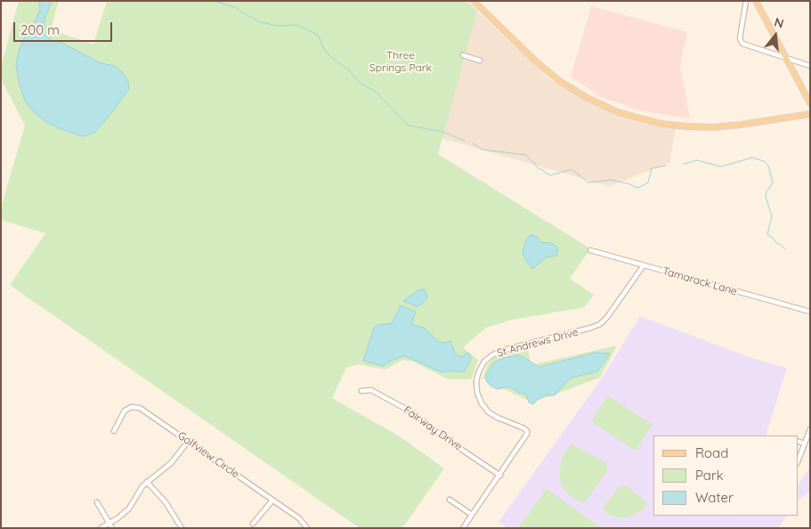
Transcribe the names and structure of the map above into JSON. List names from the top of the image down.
{
  "streets": {
    "street": [
      "Tamarack Lane",
      "St Andrews Drive",
      "Fairway Drive",
      "Golfview Circle"
    ]
  },
  "crossings": [
    ["Tamarack Lane", "St Andrews Drive"],
    ["St Andrews Drive", "Fairway Drive"]
  ],
  "parks": ["Three Springs Park"],
  "legend": ["Road", "Park", "Water"],
  "scale_bar": "200 m",
  "north": "top"
}
